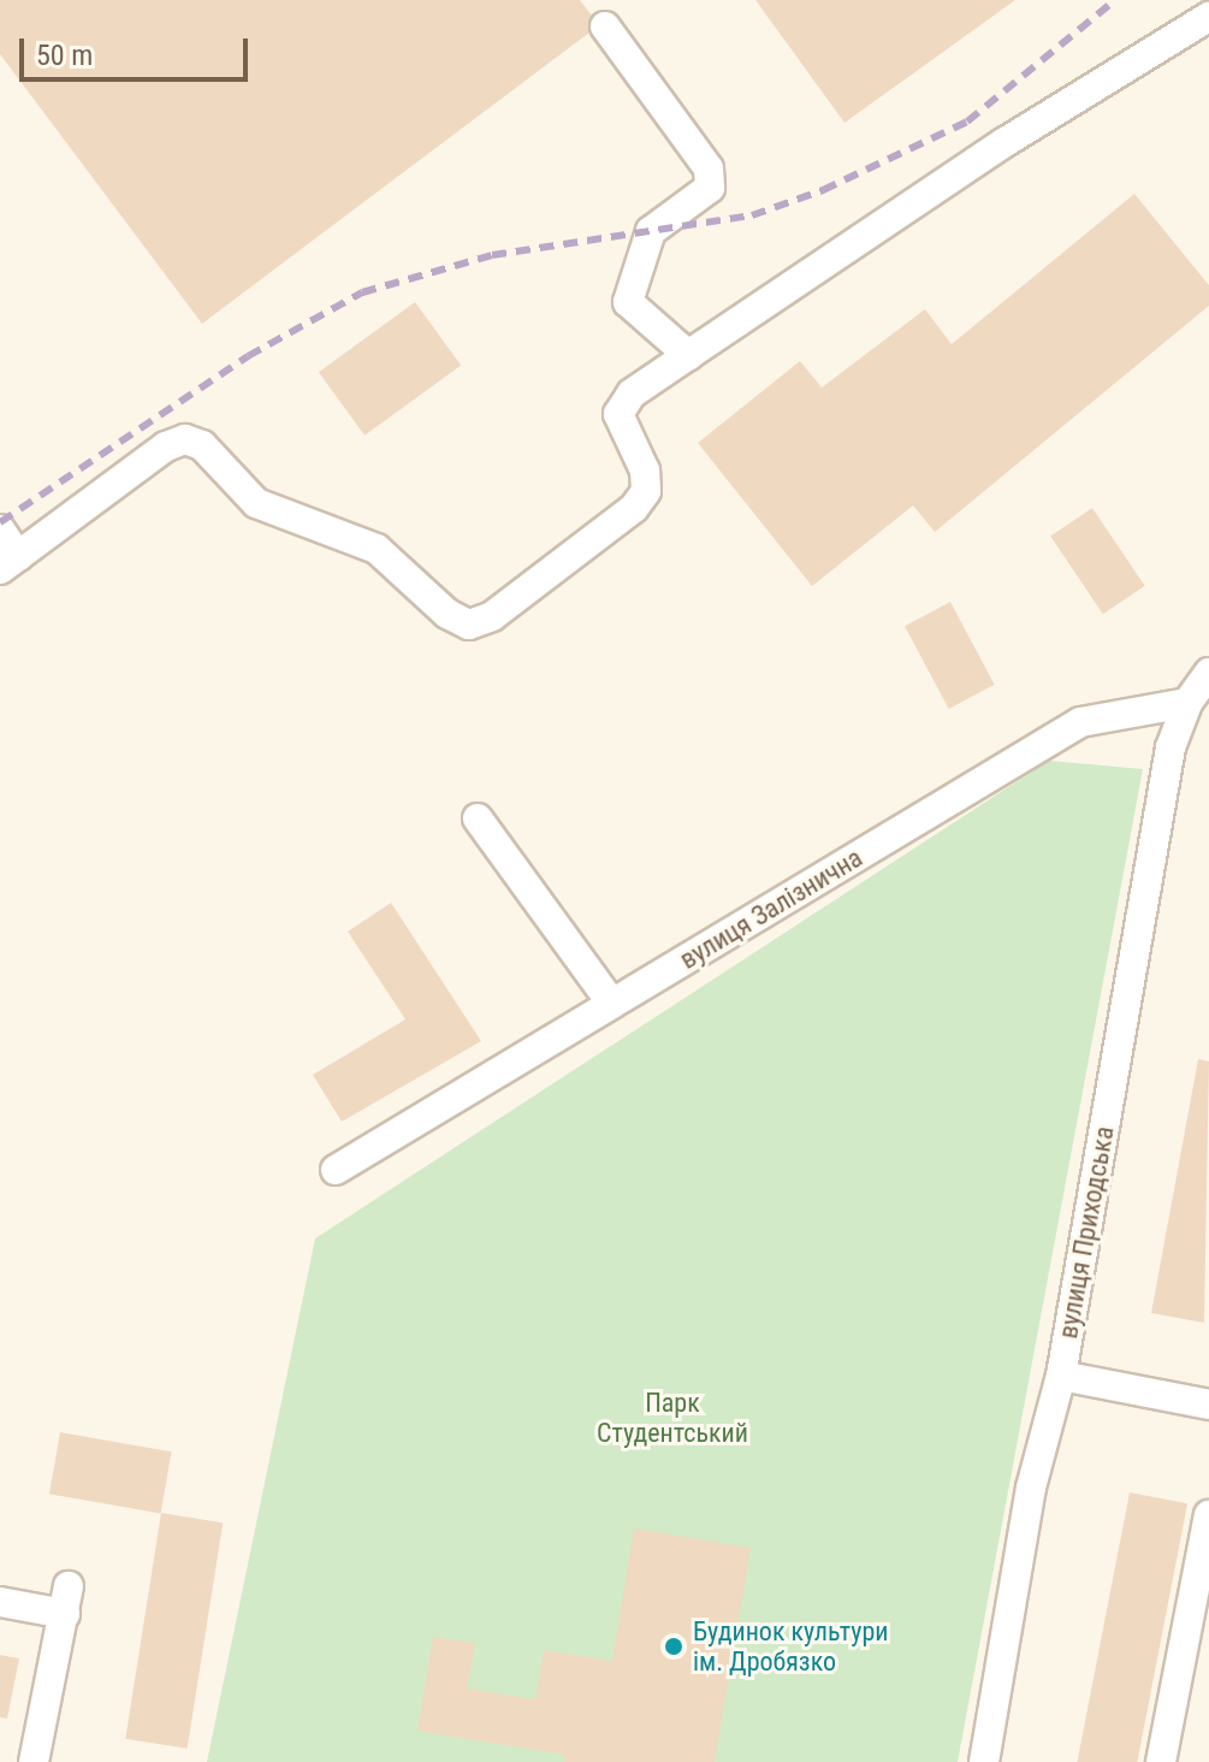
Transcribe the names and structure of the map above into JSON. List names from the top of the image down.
{
  "streets": {
    "street": ["вулиця Залізнична", "вулиця Приходська"]
  },
  "crossings": [
    ["вулиця Залізнична", "вулиця Приходська"]
  ],
  "parks": ["Парк Студентський"],
  "places": ["Будинок культури ім. Дробязко"],
  "scale_bar": "50 m"
}
